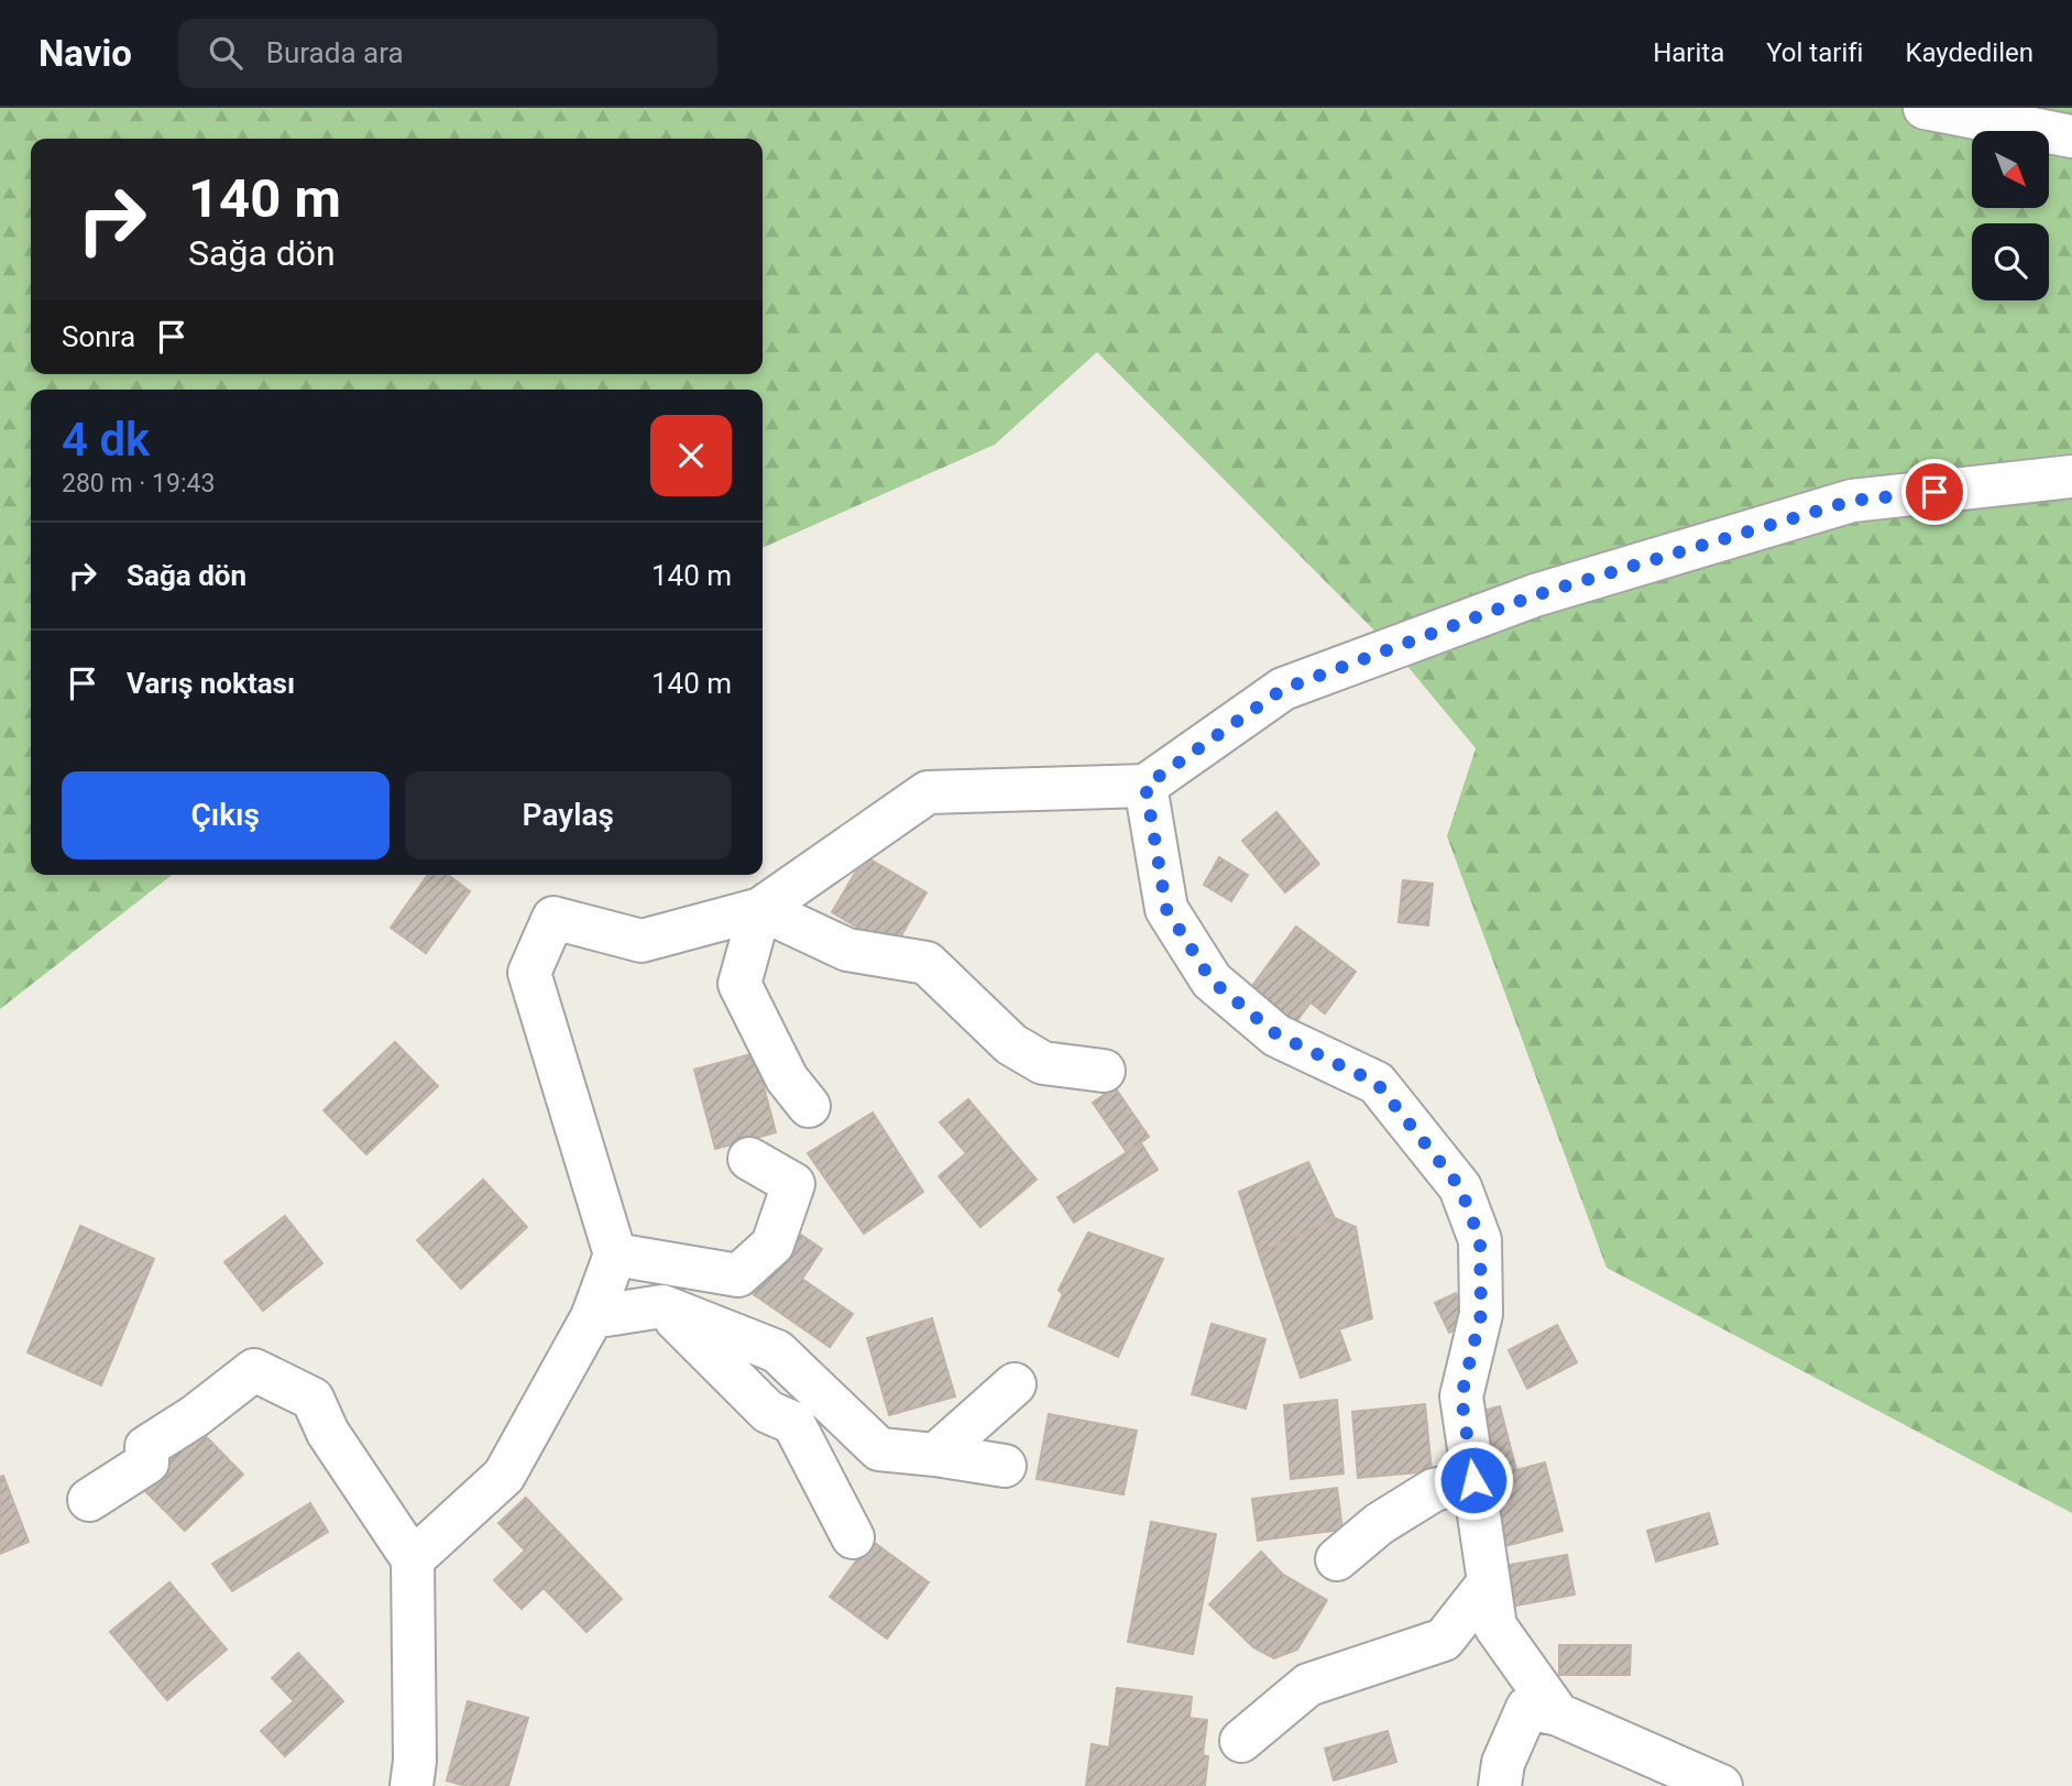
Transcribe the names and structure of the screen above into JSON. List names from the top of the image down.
{
  "north": "bottom right",
  "page": {
    "header": "Navio",
    "search": "Burada ara",
    "nav": ["Harita", "Yol tarifi", "Kaydedilen"],
    "turn": ["140 m", "Sağa dön"],
    "then": "Sonra",
    "heading": ["4 dk", "280 m · 19:43"],
    "list": [
      {
        "name": "Sağa dön",
        "value": "140 m"
      },
      {
        "name": "Varış noktası",
        "value": "140 m"
      }
    ],
    "buttons": ["Çıkış", "Paylaş"]
  }
}
